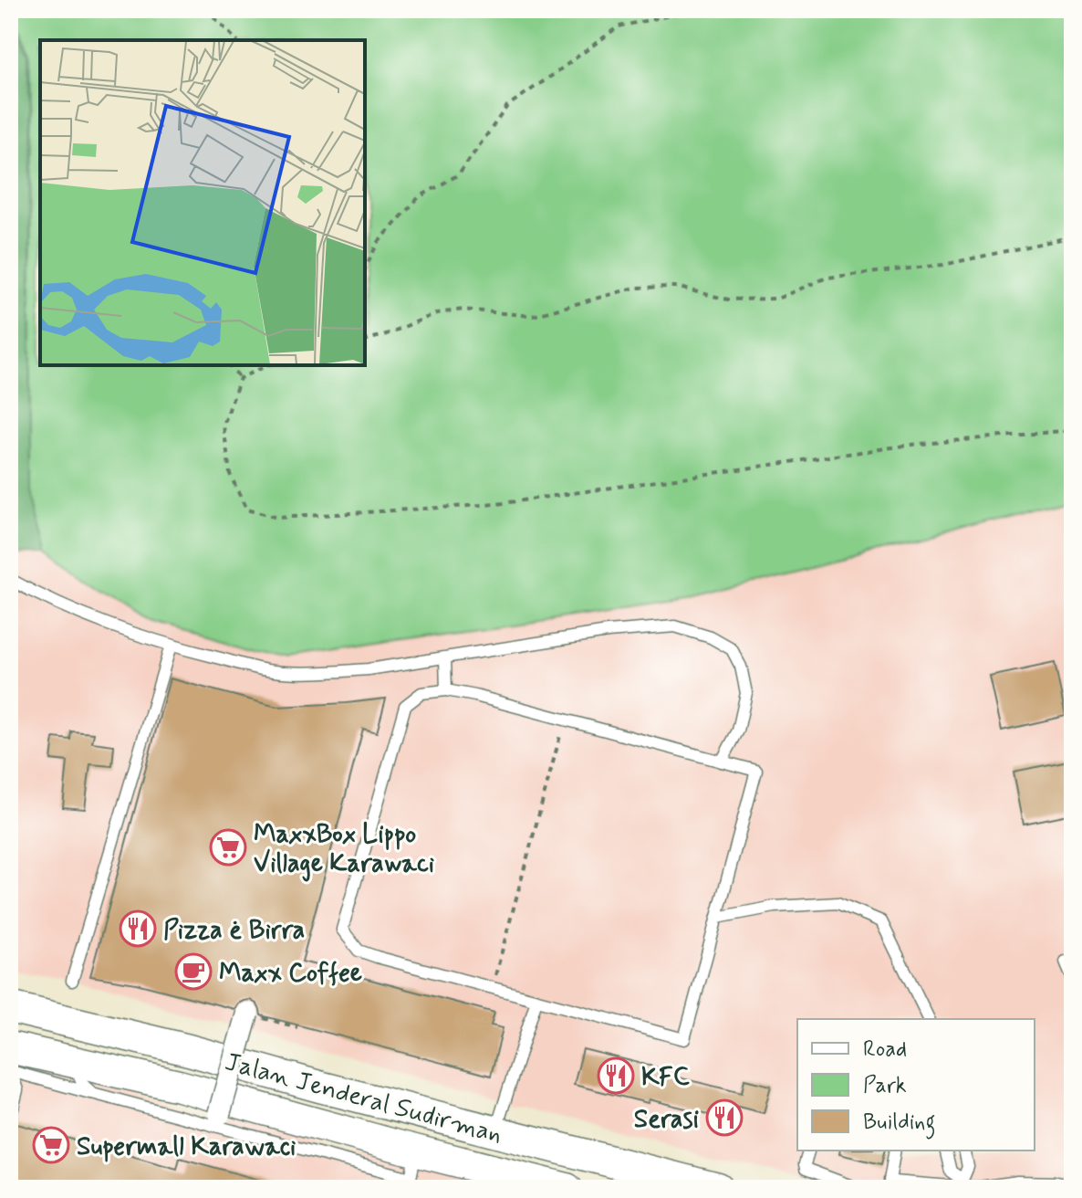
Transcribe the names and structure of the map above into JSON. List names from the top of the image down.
{
  "streets": {
    "street": ["Jalan Jenderal Sudirman"]
  },
  "places": {
    "supermarket": ["MaxxBox Lippo Village Karawaci", "Supermall Karawaci"],
    "restaurant": ["Pizza ė Birra", "KFC", "Serasi"],
    "cafe": ["Maxx Coffee"]
  },
  "legend": ["Road", "Park", "Building"]
}
